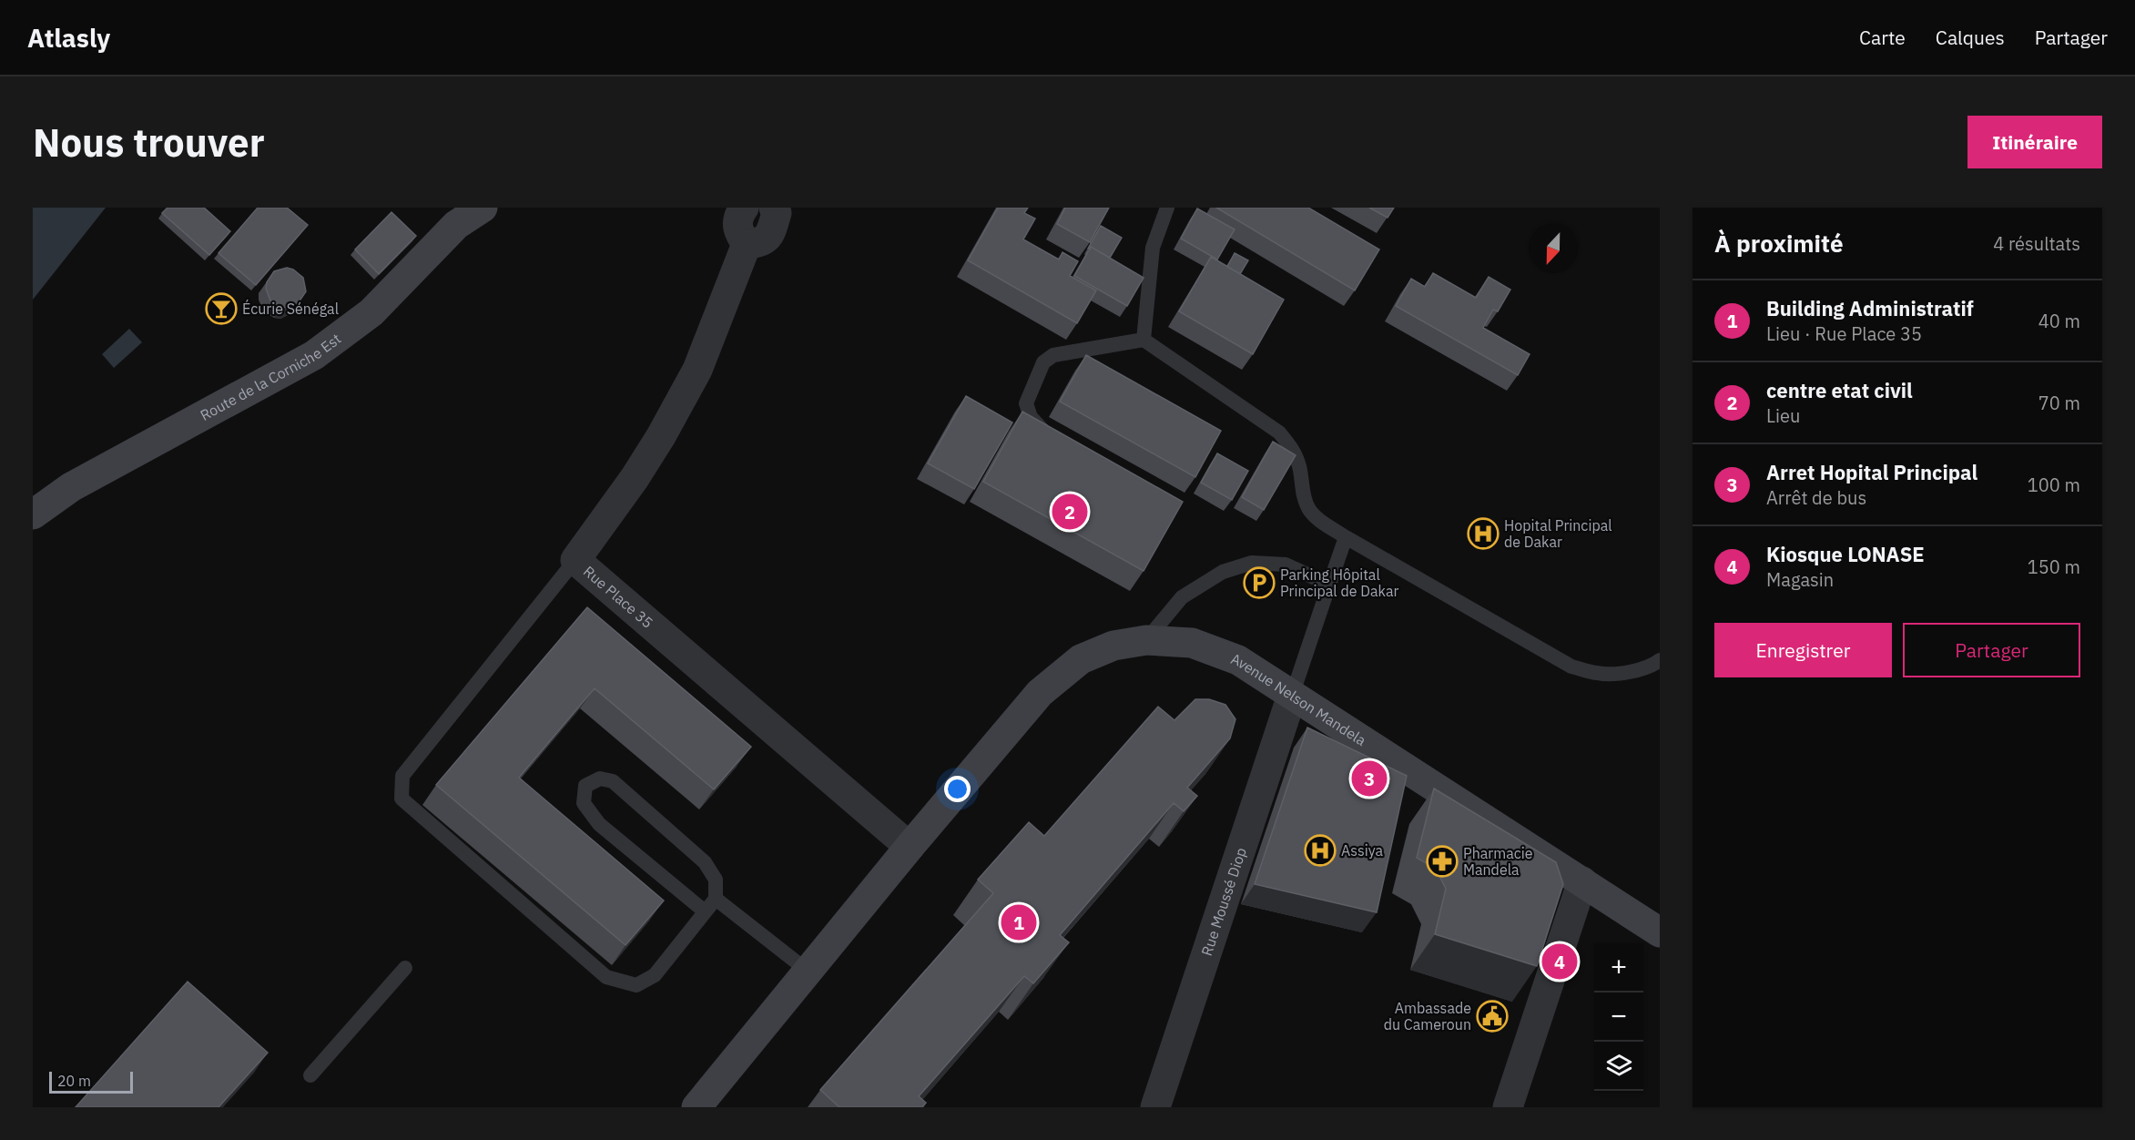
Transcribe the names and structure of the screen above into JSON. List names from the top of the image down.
{
  "streets": {
    "street": [
      "Route de la Corniche Est",
      "Rue Place 35",
      "Avenue Nelson Mandela",
      "Rue Moussé Diop"
    ]
  },
  "crossings": [
    ["Rue Place 35", "Avenue Nelson Mandela"],
    ["Avenue Nelson Mandela", "Rue Moussé Diop"]
  ],
  "places": {
    "bar": ["Écurie Sénégal"],
    "hospital": ["Hopital Principal de Dakar", "Assiya"],
    "parking": ["Parking Hôpital Principal de Dakar"],
    "pharmacy": ["Pharmacie Mandela"],
    "public building": ["Ambassade du Cameroun"]
  },
  "scale_bar": "20 m",
  "north": "bottom",
  "page": {
    "header": "Atlasly",
    "nav": ["Carte", "Calques", "Partager"],
    "buttons": [
      "Itinéraire",
      ["Enregistrer", "Partager"]
    ],
    "title": "Nous trouver",
    "heading": ["À proximité", "4 résultats"],
    "list": [
      {
        "mark": "1",
        "name": "Building Administratif",
        "note": "Lieu · Rue Place 35",
        "value": "40 m"
      },
      {
        "mark": "2",
        "name": "centre etat civil",
        "note": "Lieu",
        "value": "70 m"
      },
      {
        "mark": "3",
        "name": "Arret Hopital Principal",
        "note": "Arrêt de bus",
        "value": "100 m"
      },
      {
        "mark": "4",
        "name": "Kiosque LONASE",
        "note": "Magasin",
        "value": "150 m"
      }
    ],
    "pins": [
      "2",
      "3",
      "1",
      "4"
    ],
    "map_buttons": ["+", "−"],
    "scale": "20 m"
  }
}
